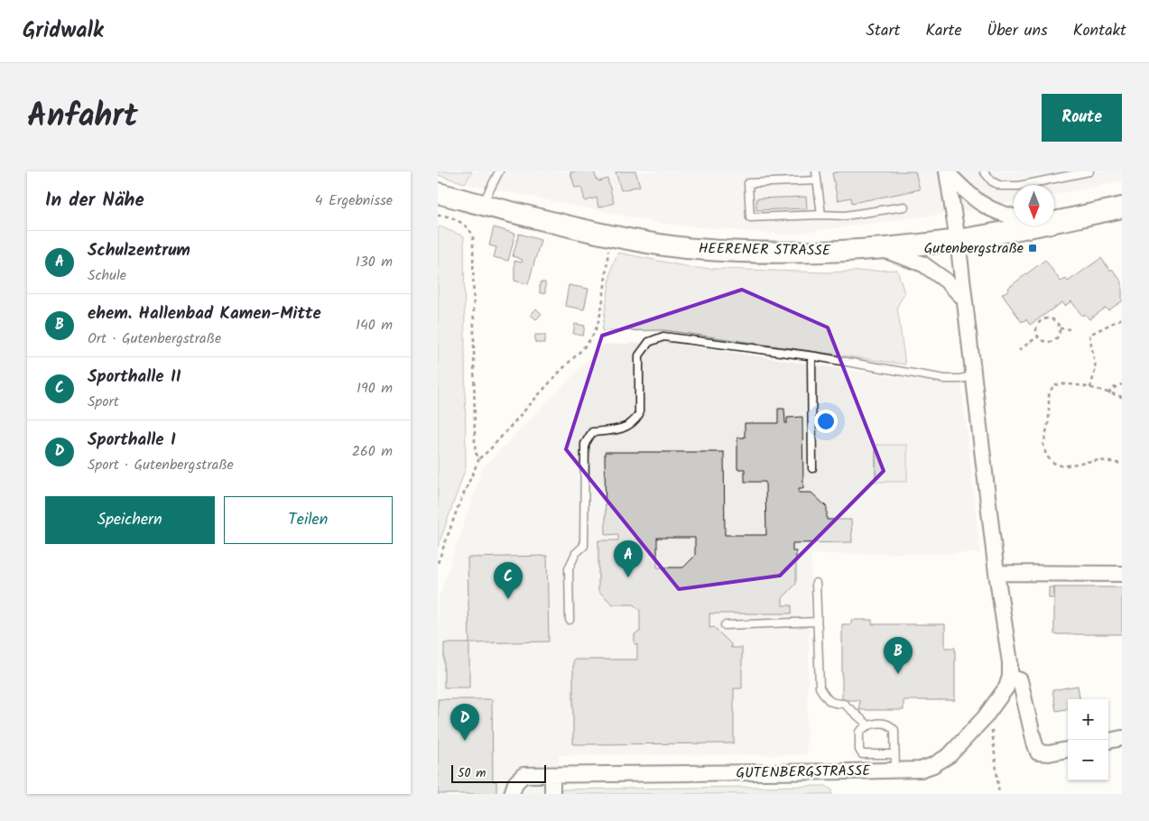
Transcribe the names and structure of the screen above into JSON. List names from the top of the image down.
{
  "streets": {
    "main road": ["HEERENER STRASSE"],
    "street": ["GUTENBERGSTRASSE"]
  },
  "places": {
    "transit": ["Gutenbergstraße"]
  },
  "scale_bar": "50 m",
  "north": "bottom",
  "page": {
    "header": "Gridwalk",
    "nav": [
      "Start",
      "Karte",
      "Über uns",
      "Kontakt"
    ],
    "title": "Anfahrt",
    "buttons": [
      "Route",
      ["Speichern", "Teilen"]
    ],
    "heading": ["In der Nähe", "4 Ergebnisse"],
    "list": [
      {
        "mark": "A",
        "name": "Schulzentrum",
        "note": "Schule",
        "value": "130 m"
      },
      {
        "mark": "B",
        "name": "ehem. Hallenbad Kamen-Mitte",
        "note": "Ort · Gutenbergstraße",
        "value": "140 m"
      },
      {
        "mark": "C",
        "name": "Sporthalle II",
        "note": "Sport",
        "value": "190 m"
      },
      {
        "mark": "D",
        "name": "Sporthalle I",
        "note": "Sport · Gutenbergstraße",
        "value": "260 m"
      }
    ],
    "pins": [
      "A",
      "C",
      "B",
      "D"
    ],
    "map_buttons": ["+", "−"],
    "scale": "50 m"
  }
}
